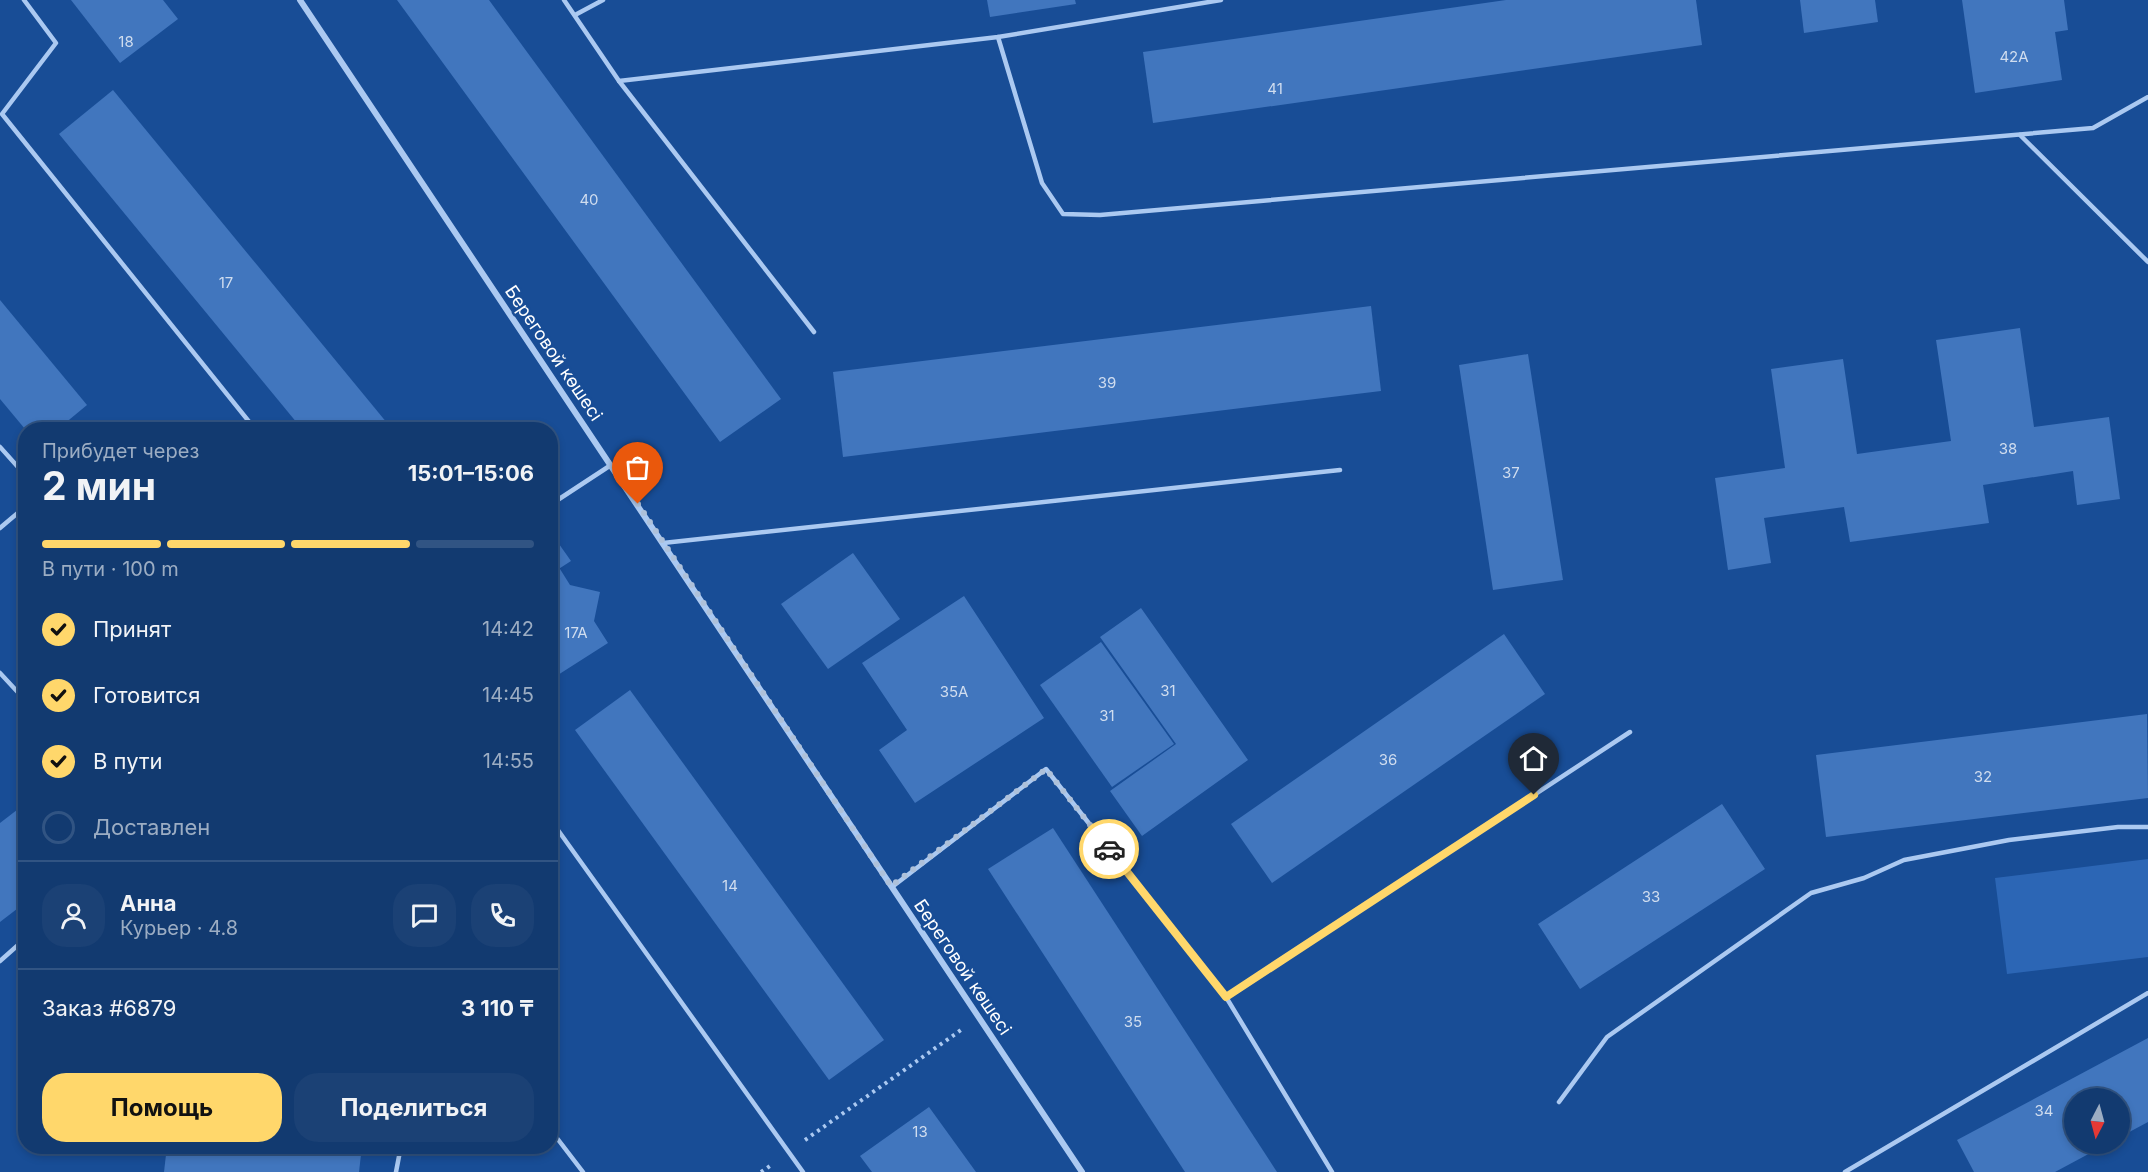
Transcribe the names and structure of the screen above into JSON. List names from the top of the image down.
{
  "streets": {
    "street": ["Береговой көшесі"]
  },
  "house_numbers": [
    "18",
    "42А",
    "41",
    "40",
    "17",
    "39",
    "38",
    "37",
    "17А",
    "31",
    "35А",
    "31",
    "36",
    "32",
    "14",
    "33",
    "35",
    "34",
    "13"
  ],
  "north": "bottom",
  "page": {
    "heading": ["2 мин", "Прибудет через", "15:01–15:06"],
    "panel": [
      "Анна",
      "Курьер · 4.8",
      "Заказ #6879",
      "3 110 ₸"
    ],
    "bar": "В пути · 100 m",
    "list": [
      ["Принят", "14:42"],
      ["Готовится", "14:45"],
      ["В пути", "14:55"],
      "Доставлен"
    ],
    "buttons": ["Помощь", "Поделиться"]
  }
}
